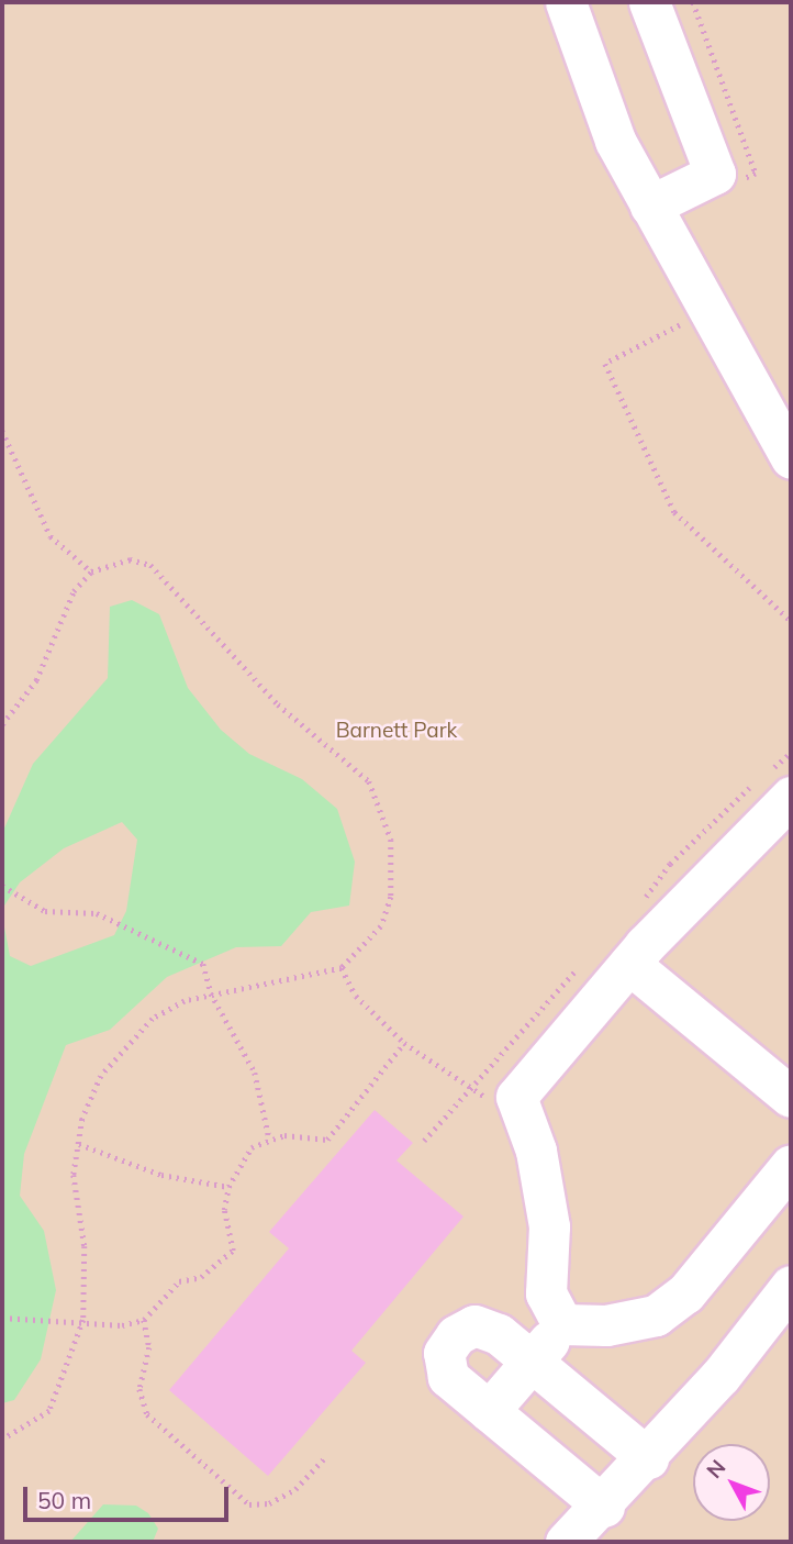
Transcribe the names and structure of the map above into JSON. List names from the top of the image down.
{
  "parks": ["Barnett Park"],
  "scale_bar": "50 m",
  "north": "top left"
}
